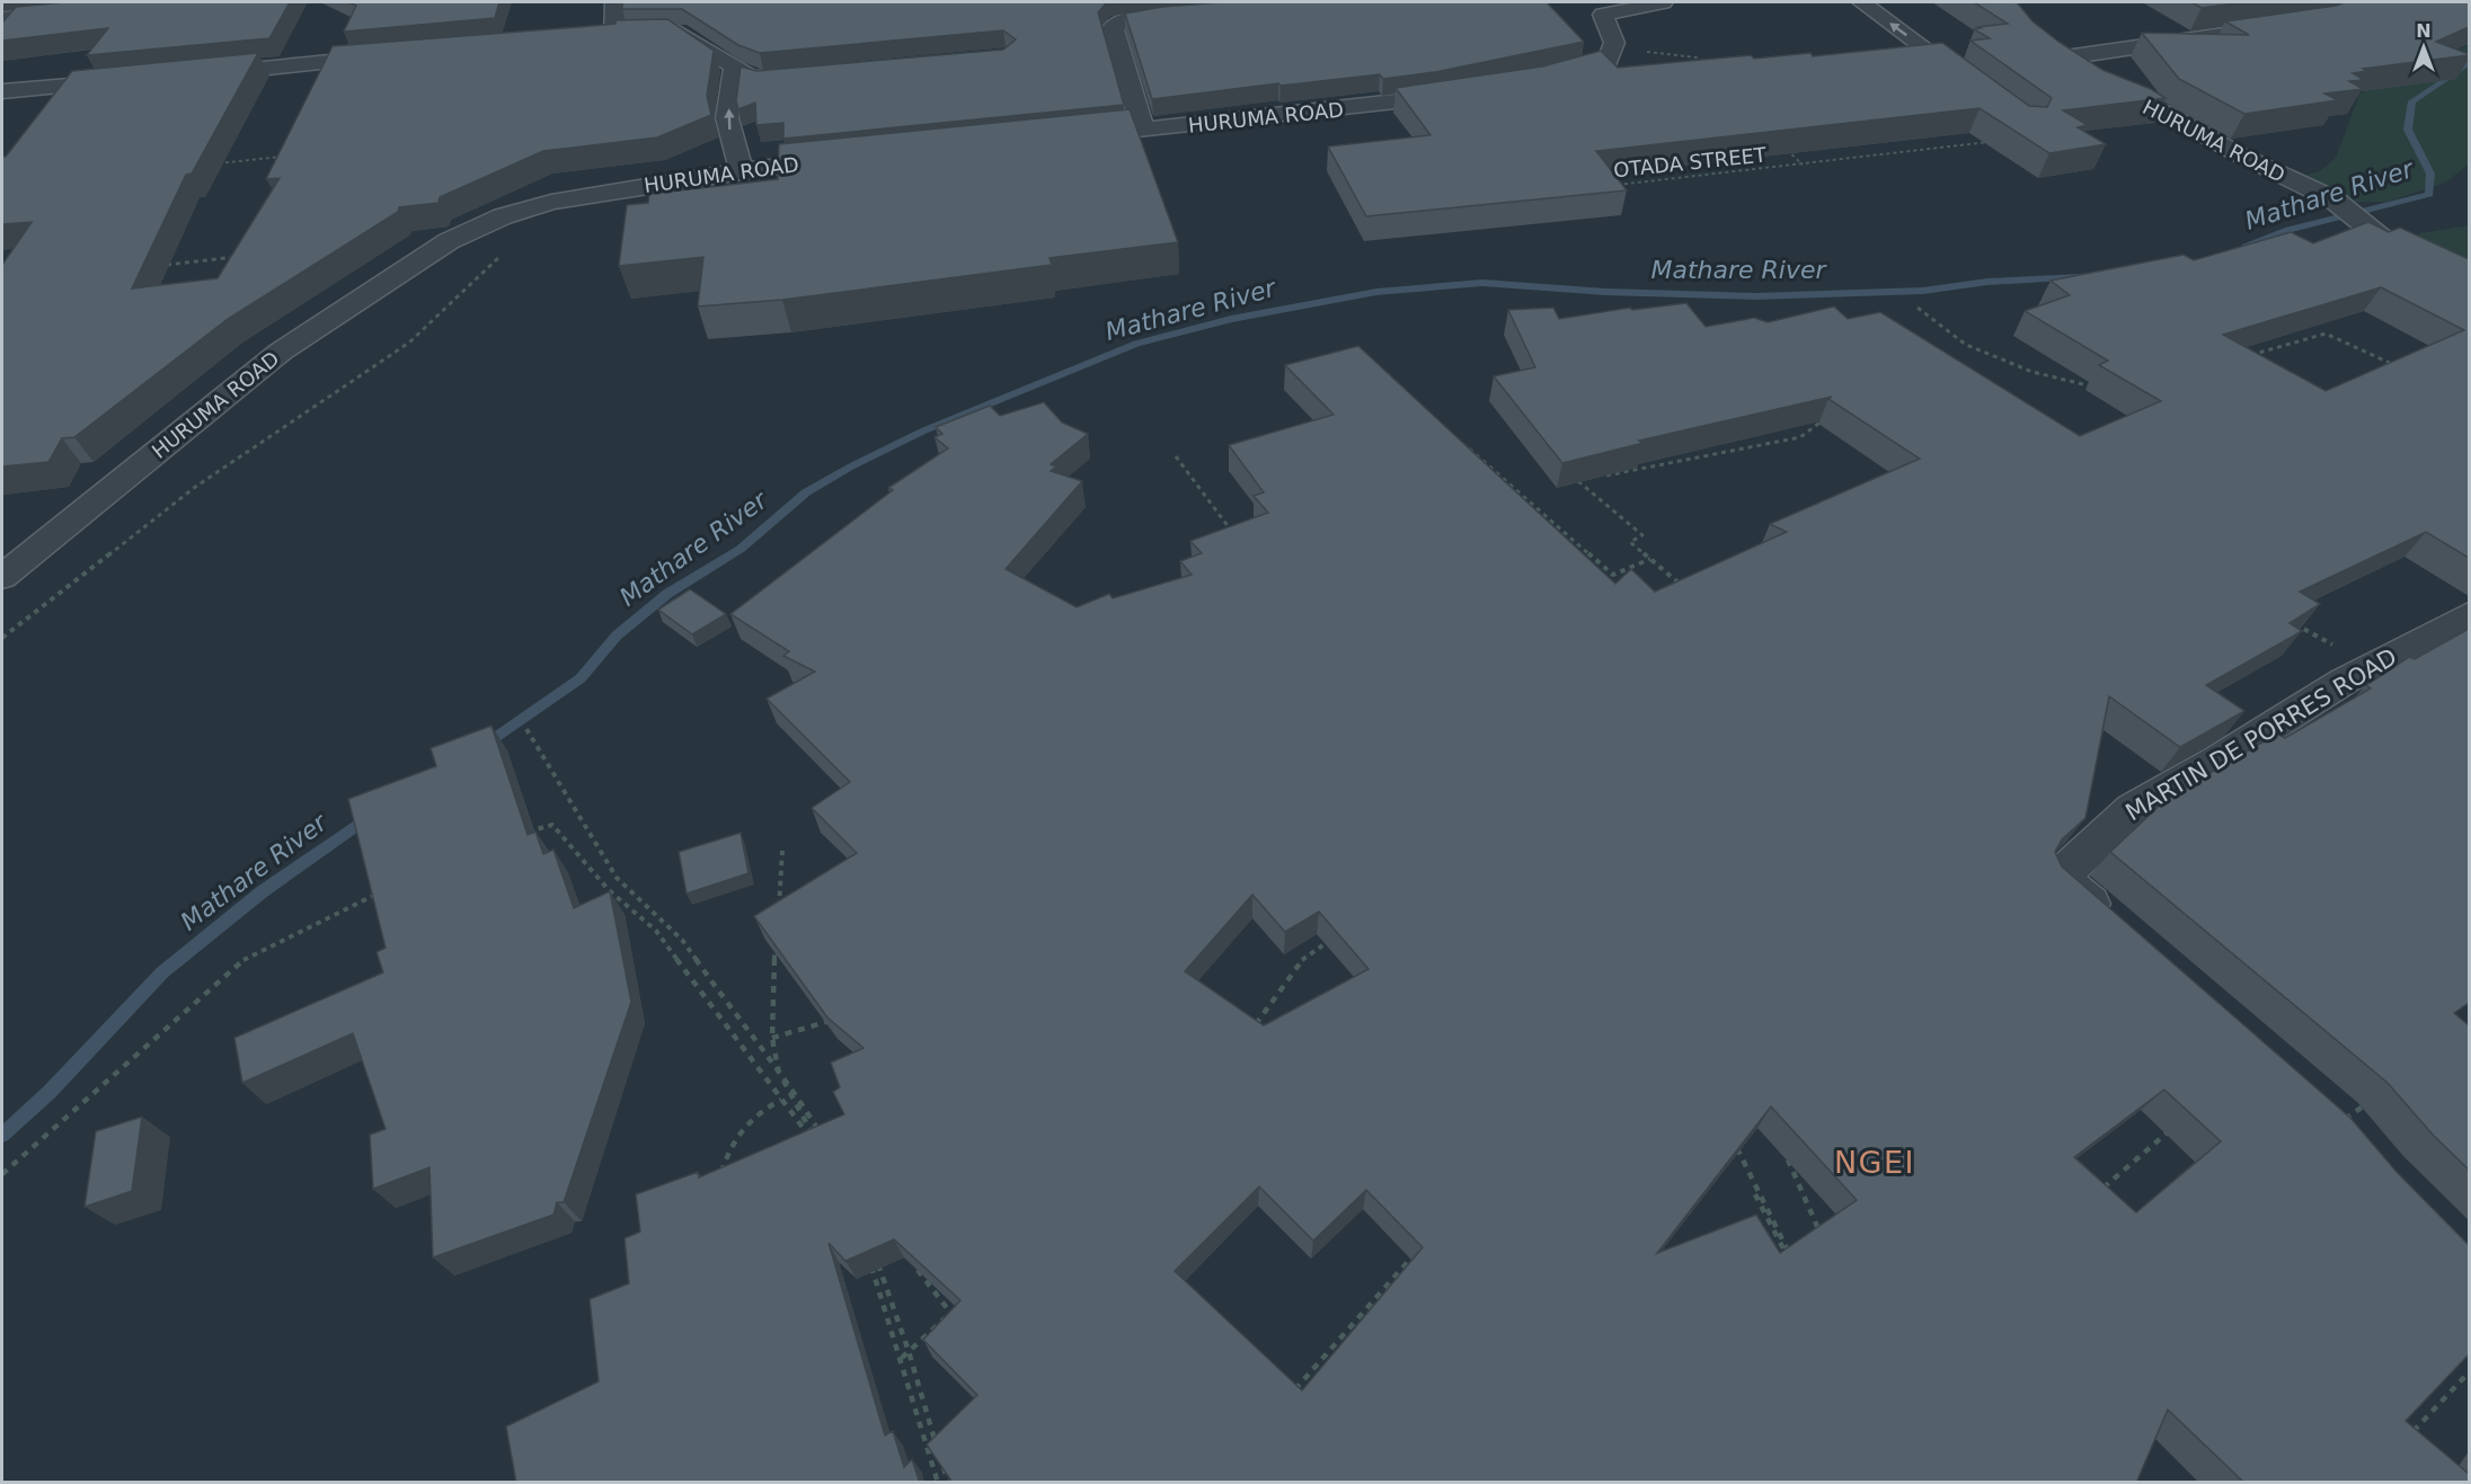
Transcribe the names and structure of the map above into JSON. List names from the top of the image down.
{
  "streets": {
    "street": ["HURUMA ROAD", "MARTIN DE PORRES ROAD"],
    "path": ["OTADA STREET"]
  },
  "districts": ["NGEI"],
  "water": ["Mathare River"],
  "north": "top"
}
